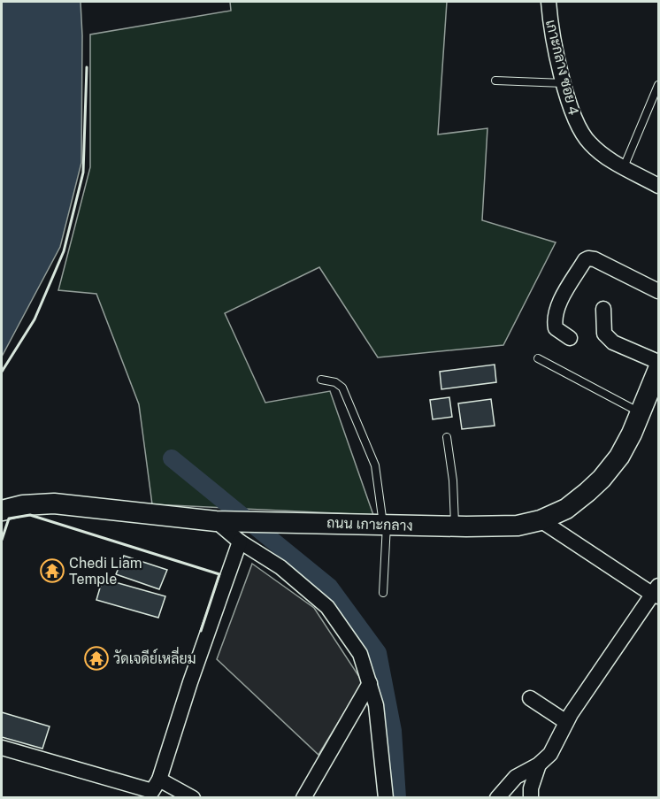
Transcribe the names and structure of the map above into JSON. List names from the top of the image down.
{
  "streets": {
    "street": ["เกาะกลาง ซอย 4", "ถนน เกาะกลาง"]
  },
  "places": {
    "temple": ["Chedi Liam Temple", "วัดเจดีย์เหลี่ยม"]
  }
}
